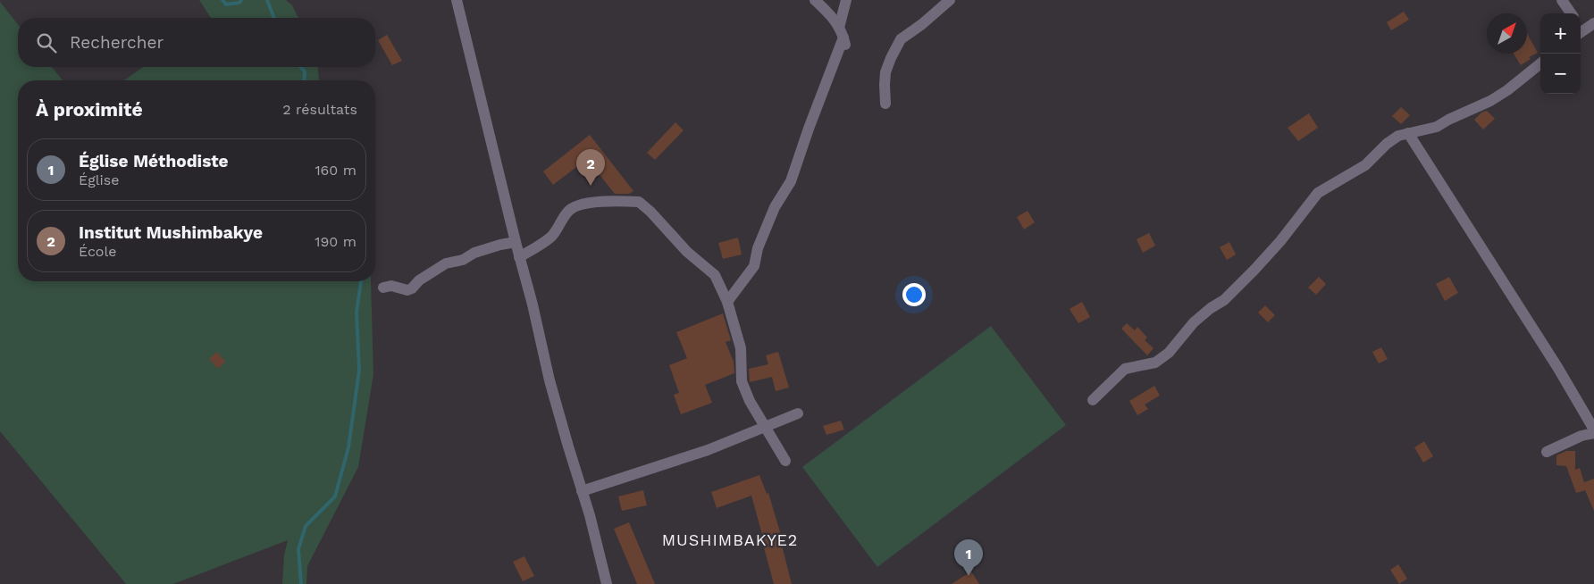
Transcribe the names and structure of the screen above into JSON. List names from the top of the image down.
{
  "districts": ["MUSHIMBAKYE2"],
  "north": "top right",
  "page": {
    "map_buttons": ["+", "−"],
    "search": "Rechercher",
    "heading": ["À proximité", "2 résultats"],
    "list": [
      {
        "mark": "1",
        "name": "Église Méthodiste",
        "note": "Église",
        "value": "160 m"
      },
      {
        "mark": "2",
        "name": "Institut Mushimbakye",
        "note": "École",
        "value": "190 m"
      }
    ],
    "pins": ["2", "1"]
  }
}
